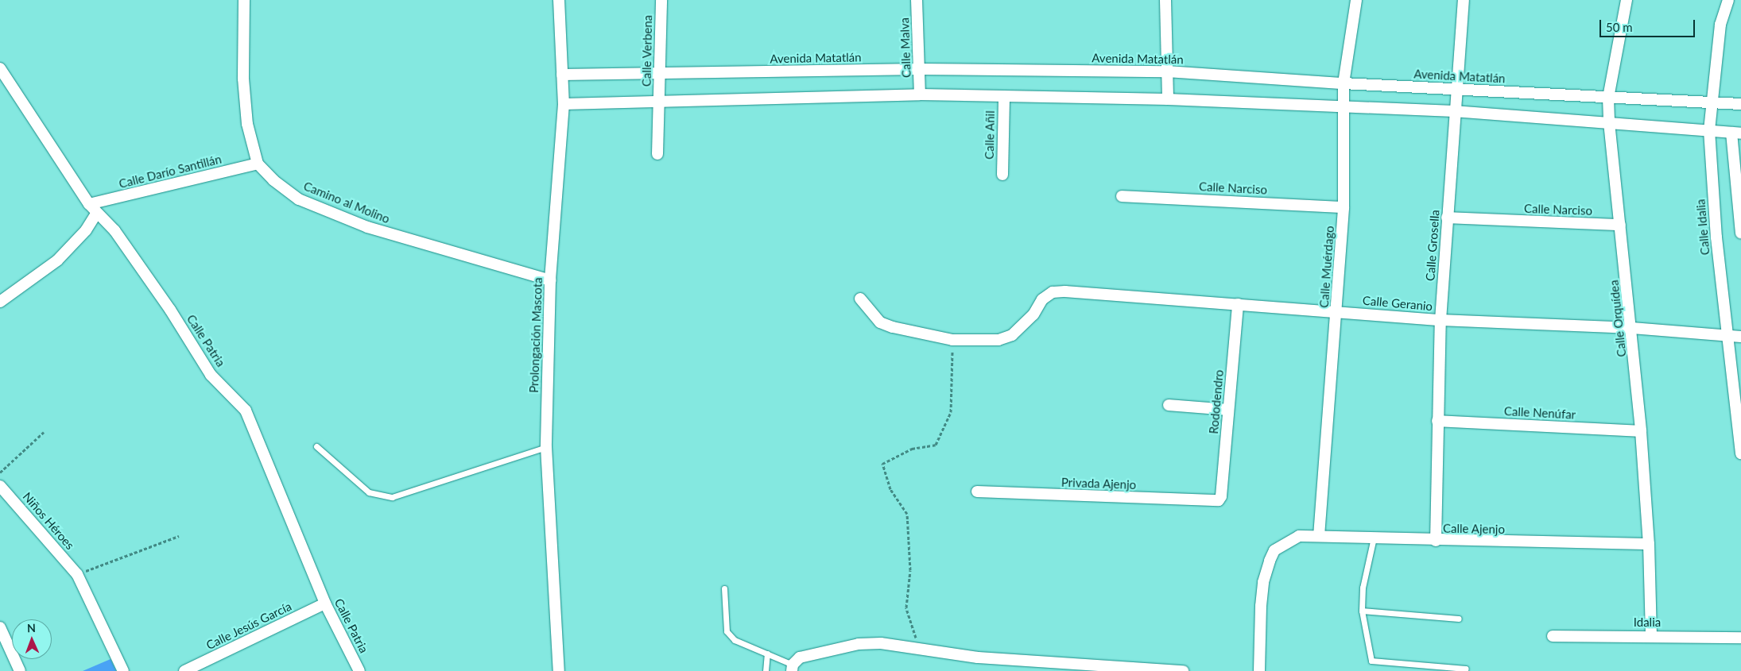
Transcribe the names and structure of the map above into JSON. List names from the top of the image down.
{
  "streets": {
    "street": [
      "Calle Malva",
      "Calle Verbena",
      "Avenida Matatlán",
      "Calle Añil",
      "Calle Darío Santillán",
      "Calle Narciso",
      "Camino al Molino",
      "Calle Idalia",
      "Calle Grosella",
      "Calle Muérdago",
      "Calle Geranio",
      "Calle Orquídea",
      "Prolongación Mascota",
      "Calle Patria",
      "Rododendro",
      "Calle Nenúfar",
      "Privada Ajenjo",
      "Niños Héroes",
      "Calle Ajenjo",
      "Idalia",
      "Calle Jesús García"
    ]
  },
  "crossings": [
    ["Calle Malva", "Avenida Matatlán"],
    ["Calle Verbena", "Avenida Matatlán"],
    ["Avenida Matatlán", "Calle Idalia"],
    ["Avenida Matatlán", "Calle Grosella"],
    ["Avenida Matatlán", "Calle Muérdago"],
    ["Avenida Matatlán", "Calle Orquídea"],
    ["Avenida Matatlán", "Prolongación Mascota"],
    ["Calle Darío Santillán", "Camino al Molino"],
    ["Calle Darío Santillán", "Calle Patria"],
    ["Calle Narciso", "Calle Grosella"],
    ["Calle Narciso", "Calle Muérdago"],
    ["Calle Narciso", "Calle Orquídea"],
    ["Camino al Molino", "Prolongación Mascota"],
    ["Calle Idalia", "Calle Geranio"],
    ["Calle Grosella", "Calle Geranio"],
    ["Calle Grosella", "Calle Nenúfar"],
    ["Calle Grosella", "Calle Ajenjo"],
    ["Calle Muérdago", "Calle Geranio"],
    ["Calle Muérdago", "Calle Ajenjo"],
    ["Calle Geranio", "Calle Orquídea"],
    ["Calle Geranio", "Rododendro"],
    ["Calle Orquídea", "Calle Nenúfar"],
    ["Calle Orquídea", "Calle Ajenjo"],
    ["Calle Orquídea", "Idalia"],
    ["Calle Patria", "Calle Jesús García"],
    ["Rododendro", "Privada Ajenjo"]
  ],
  "scale_bar": "50 m",
  "north": "top"
}
